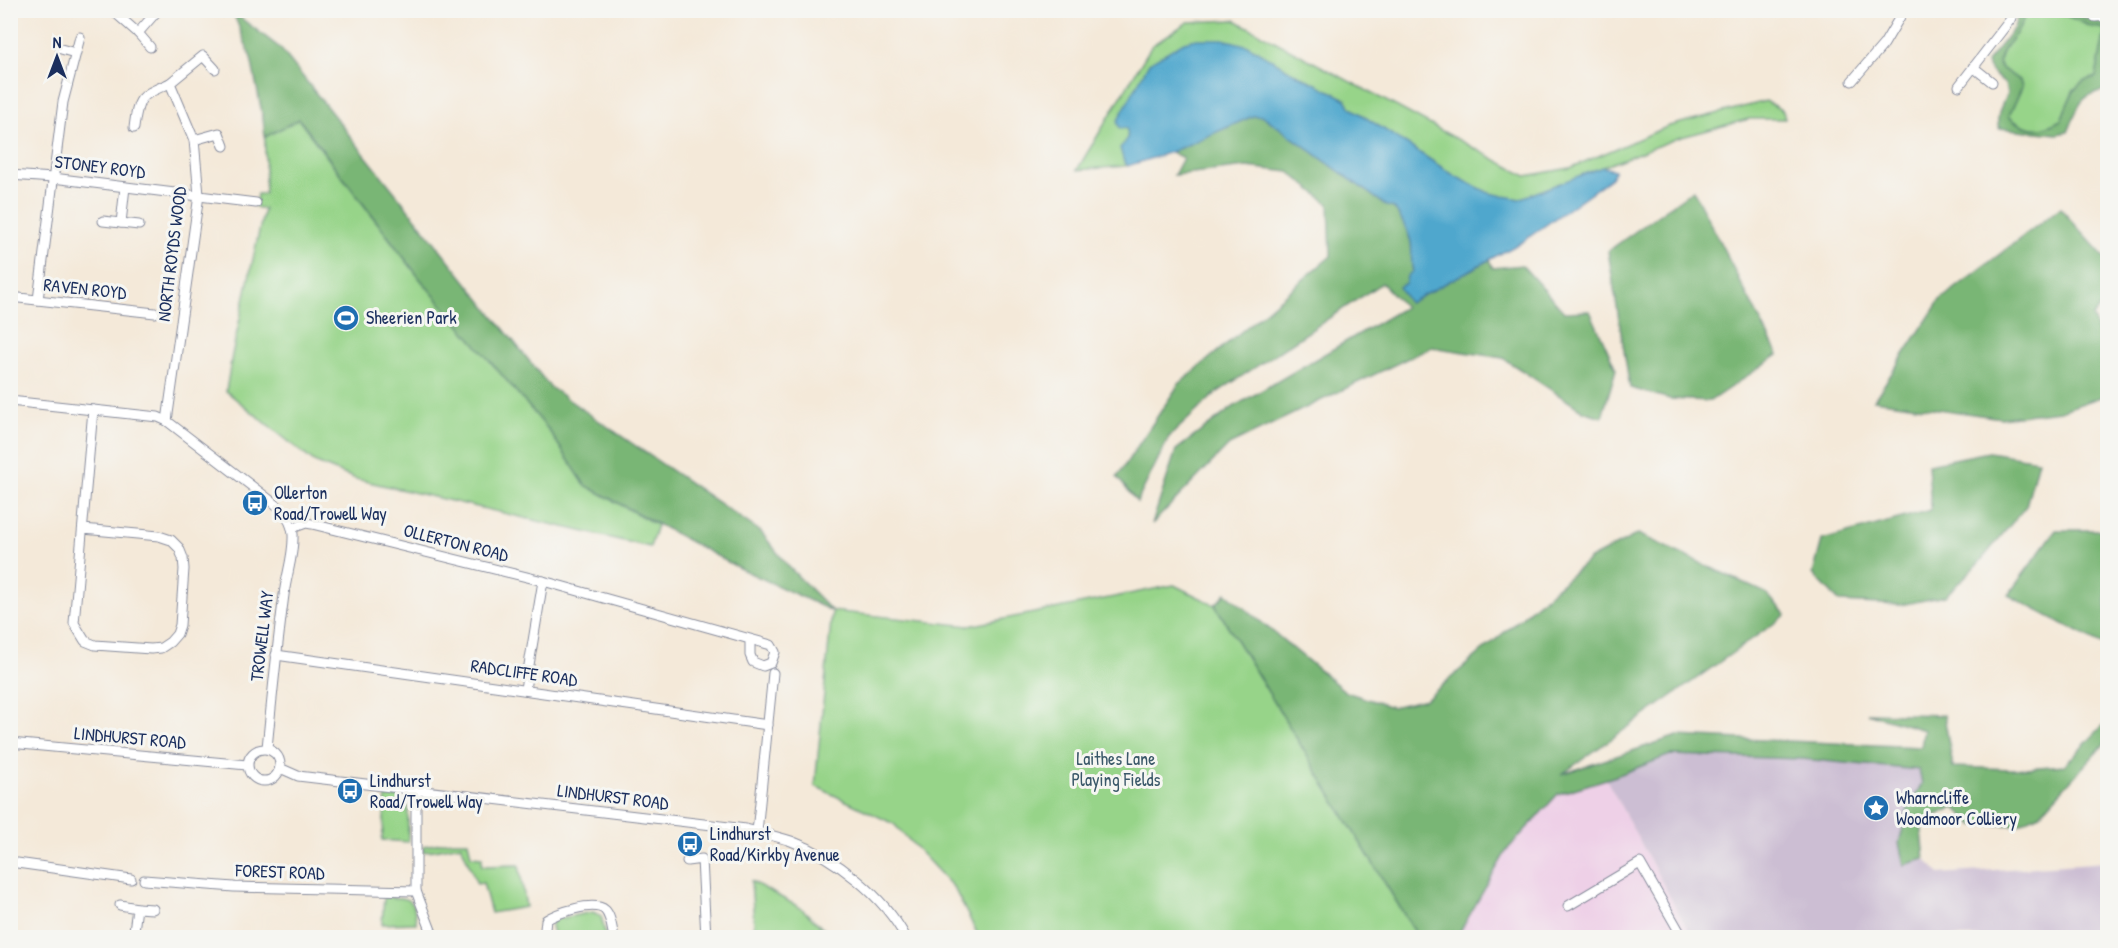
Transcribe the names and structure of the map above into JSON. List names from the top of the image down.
{
  "streets": {
    "street": [
      "STONEY ROYD",
      "NORTH ROYDS WOOD",
      "RAVEN ROYD",
      "OLLERTON ROAD",
      "TROWELL WAY",
      "RADCLIFFE ROAD",
      "LINDHURST ROAD",
      "FOREST ROAD"
    ]
  },
  "crossings": [
    ["STONEY ROYD", "NORTH ROYDS WOOD"],
    ["OLLERTON ROAD", "TROWELL WAY"],
    ["TROWELL WAY", "RADCLIFFE ROAD"],
    ["TROWELL WAY", "LINDHURST ROAD"]
  ],
  "parks": ["Laithes Lane Playing Fields"],
  "places": {
    "sports": ["Sheerien Park"],
    "bus stop": ["Ollerton Road/Trowell Way", "Lindhurst Road/Trowell Way", "Lindhurst Road/Kirkby Avenue"],
    "place": ["Wharncliffe Woodmoor Colliery"]
  },
  "north": "top"
}
